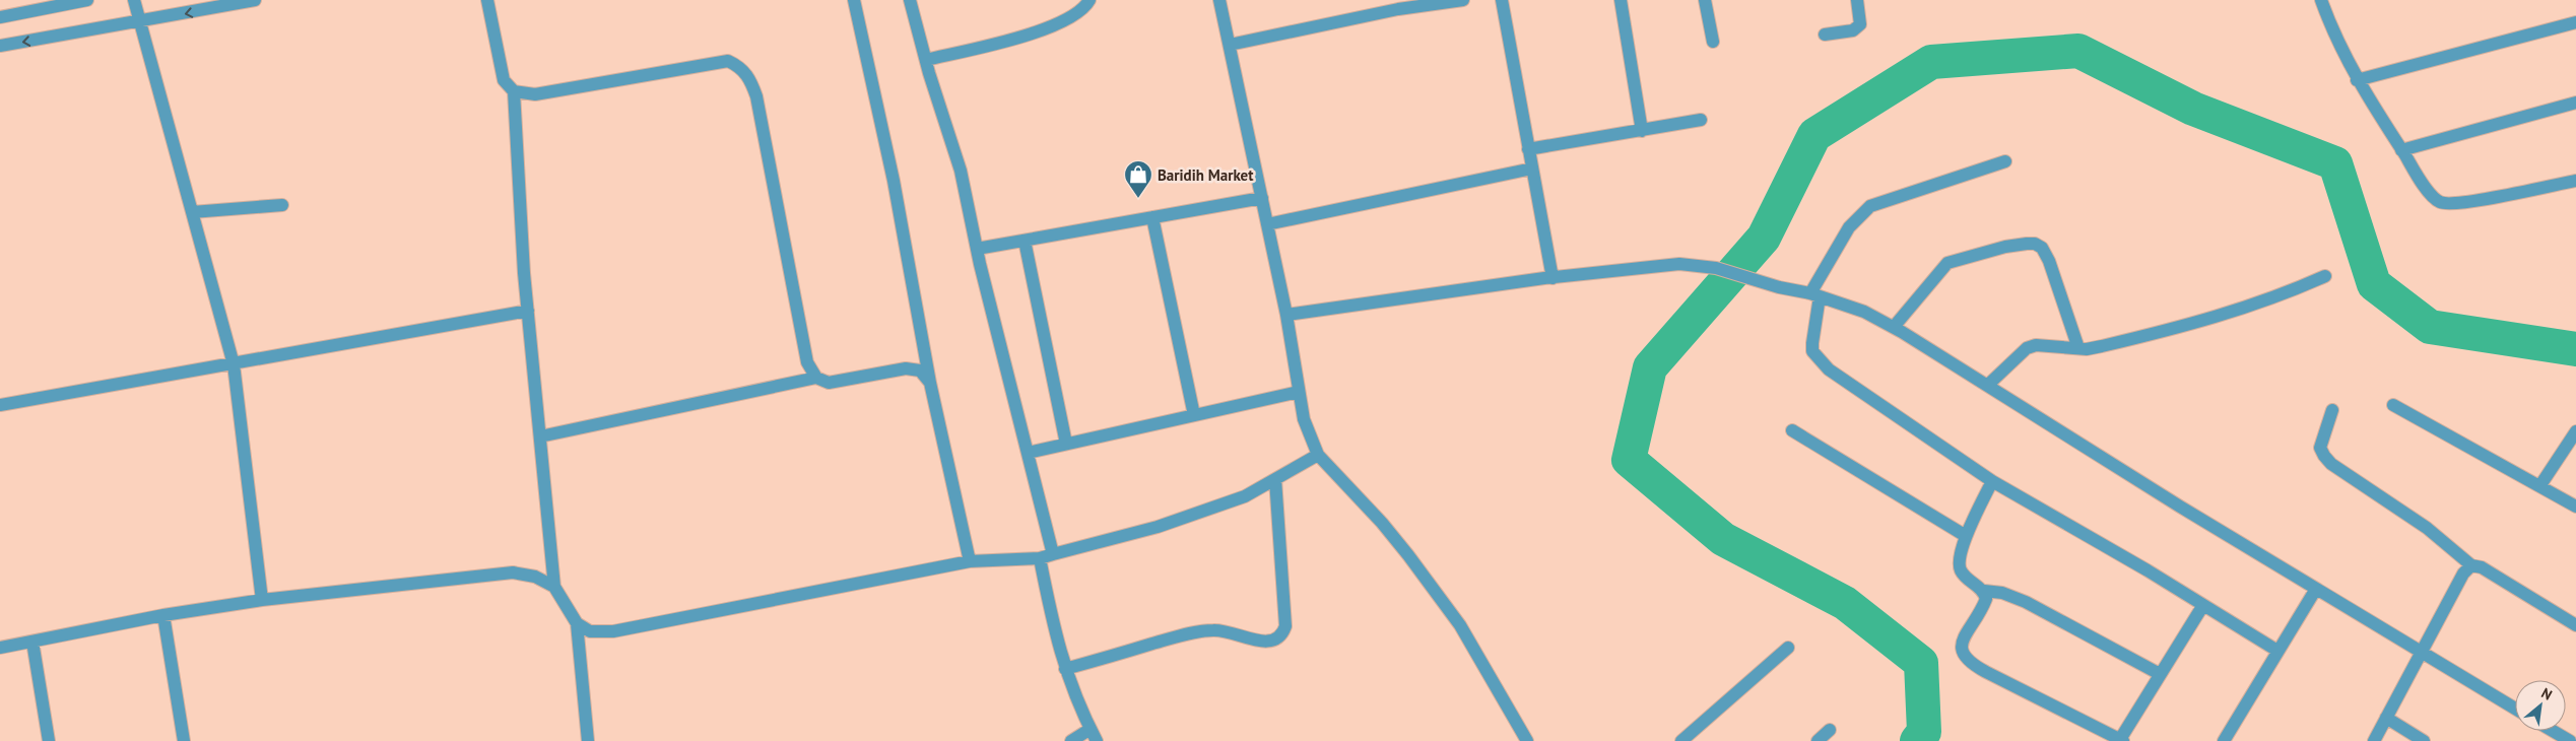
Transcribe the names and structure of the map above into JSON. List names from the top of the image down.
{
  "places": {
    "shop": ["Baridih Market"]
  },
  "north": "top right"
}
